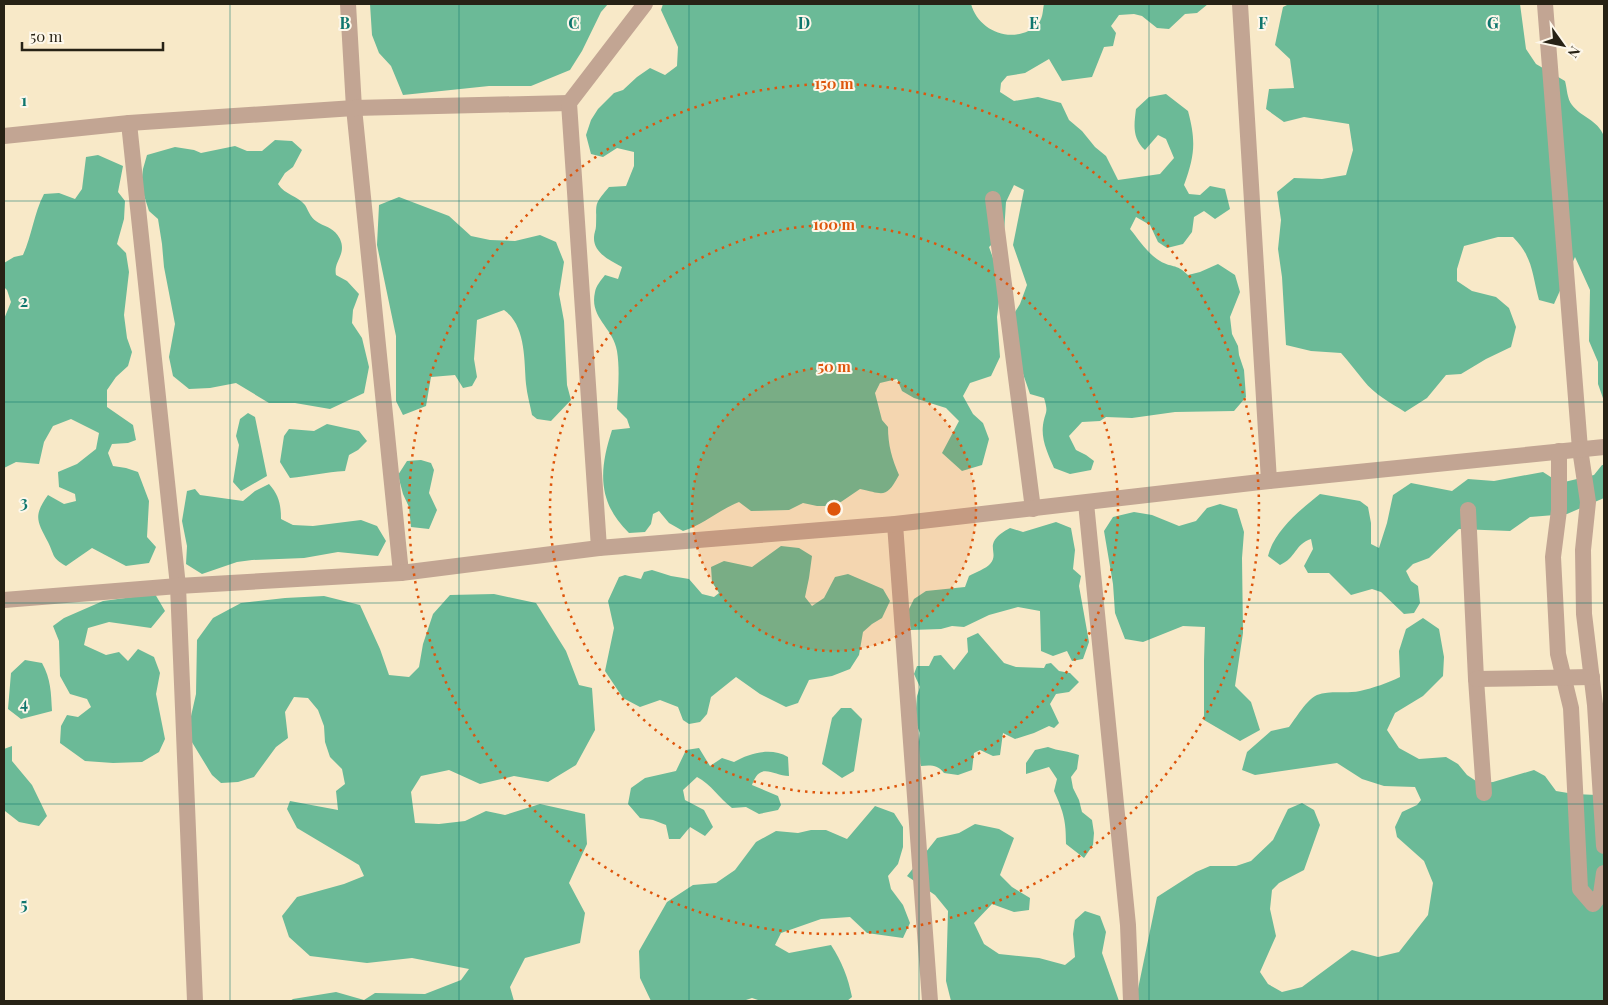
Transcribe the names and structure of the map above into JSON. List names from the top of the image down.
{
  "scale_bar": "50 m",
  "north": "bottom right",
  "grid": {
    "columns": [
      "B",
      "C",
      "D",
      "E",
      "F",
      "G"
    ],
    "rows": [
      "1",
      "2",
      "3",
      "4",
      "5"
    ]
  },
  "rings": ["150 m", "100 m", "50 m"]
}
